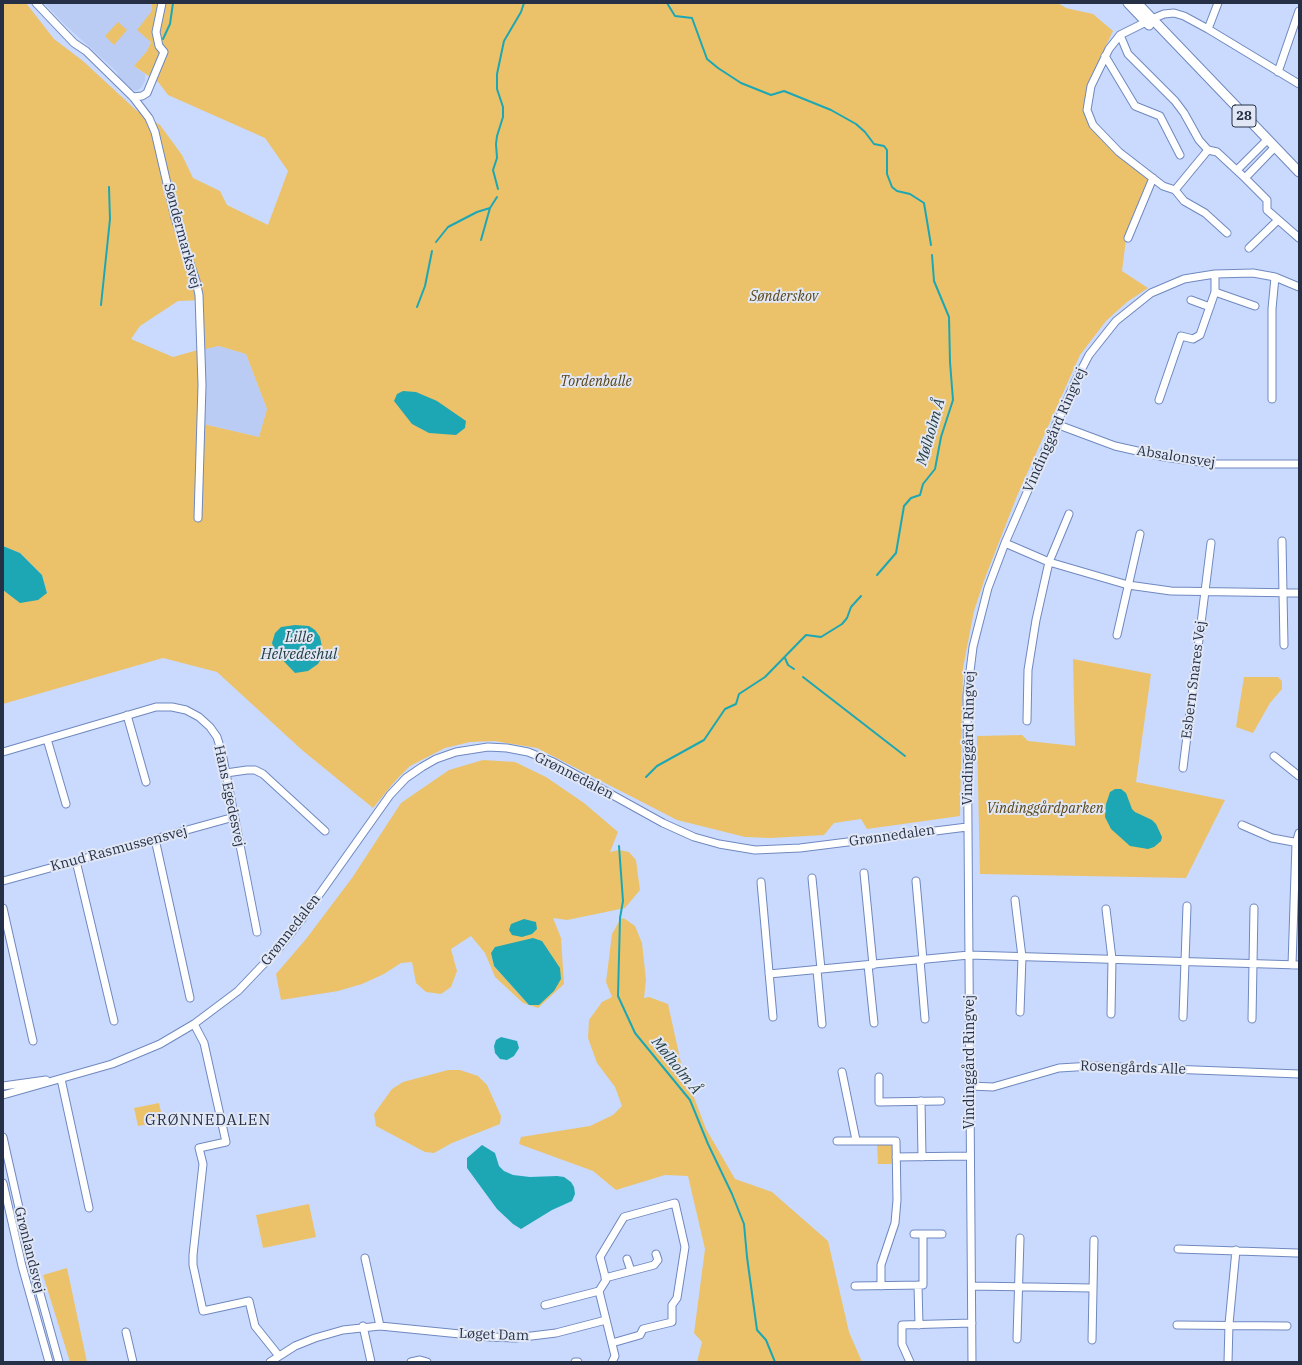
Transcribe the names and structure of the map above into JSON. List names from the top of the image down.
{
  "streets": {
    "main road": ["28"],
    "street": [
      "Søndermarksvej",
      "Vindinggård Ringvej",
      "Absalonsvej",
      "Esbern Snares Vej",
      "Grønnedalen",
      "Hans Egedesvej",
      "Knud Rasmussensvej",
      "Rosengårds Alle",
      "Grønlandsvej",
      "Løget Dam"
    ]
  },
  "crossings": [
    ["Vindinggård Ringvej", "Absalonsvej"],
    ["Vindinggård Ringvej", "Grønnedalen"],
    ["Vindinggård Ringvej", "Rosengårds Alle"],
    ["Hans Egedesvej", "Knud Rasmussensvej"]
  ],
  "districts": ["GRØNNEDALEN"],
  "water": ["Mølholm Å", "Lille Helvedeshul"],
  "parks": ["Sønderskov", "Tordenballe", "Vindinggårdparken"]
}
